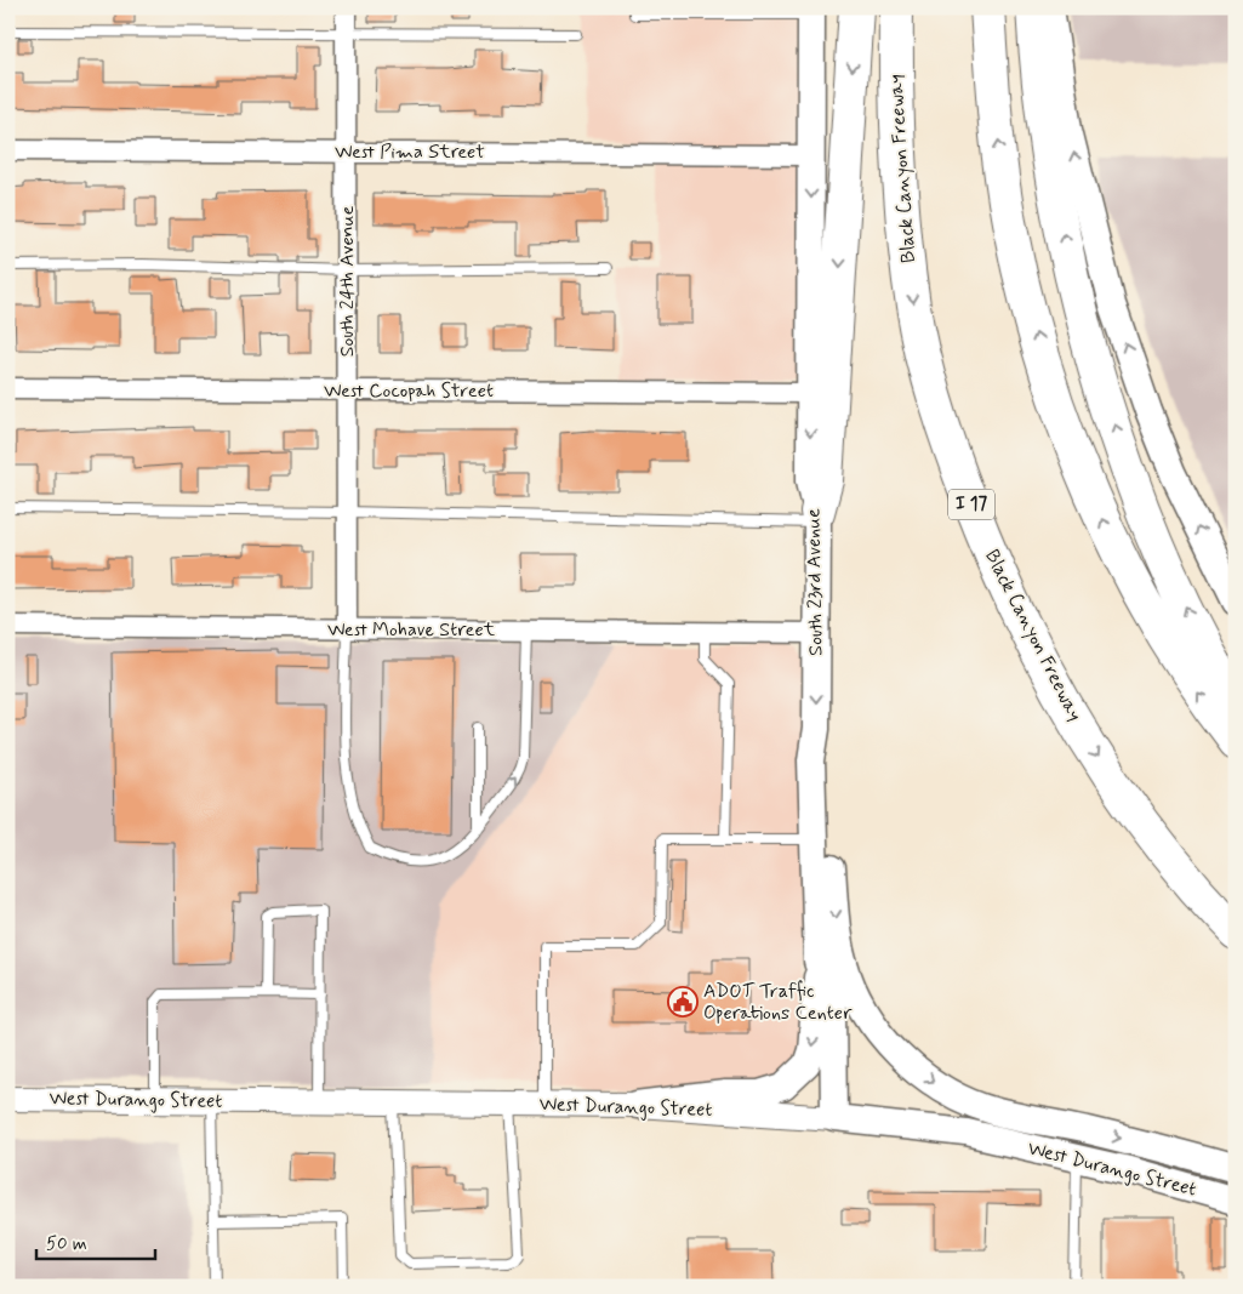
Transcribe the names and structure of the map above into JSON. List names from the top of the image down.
{
  "streets": {
    "highway": ["Black Canyon Freeway", "I 17"],
    "main road": ["South 23rd Avenue", "West Durango Street"],
    "street": [
      "West Pima Street",
      "South 24th Avenue",
      "West Cocopah Street",
      "West Mohave Street"
    ]
  },
  "crossings": [
    ["West Pima Street", "South 24th Avenue"],
    ["West Pima Street", "South 23rd Avenue"],
    ["South 24th Avenue", "West Cocopah Street"],
    ["South 24th Avenue", "West Mohave Street"],
    ["West Cocopah Street", "South 23rd Avenue"],
    ["South 23rd Avenue", "West Mohave Street"],
    ["South 23rd Avenue", "West Durango Street"]
  ],
  "one_way": ["South 23rd Avenue"],
  "places": {
    "public building": ["ADOT Traffic Operations Center"]
  },
  "scale_bar": "50 m"
}
